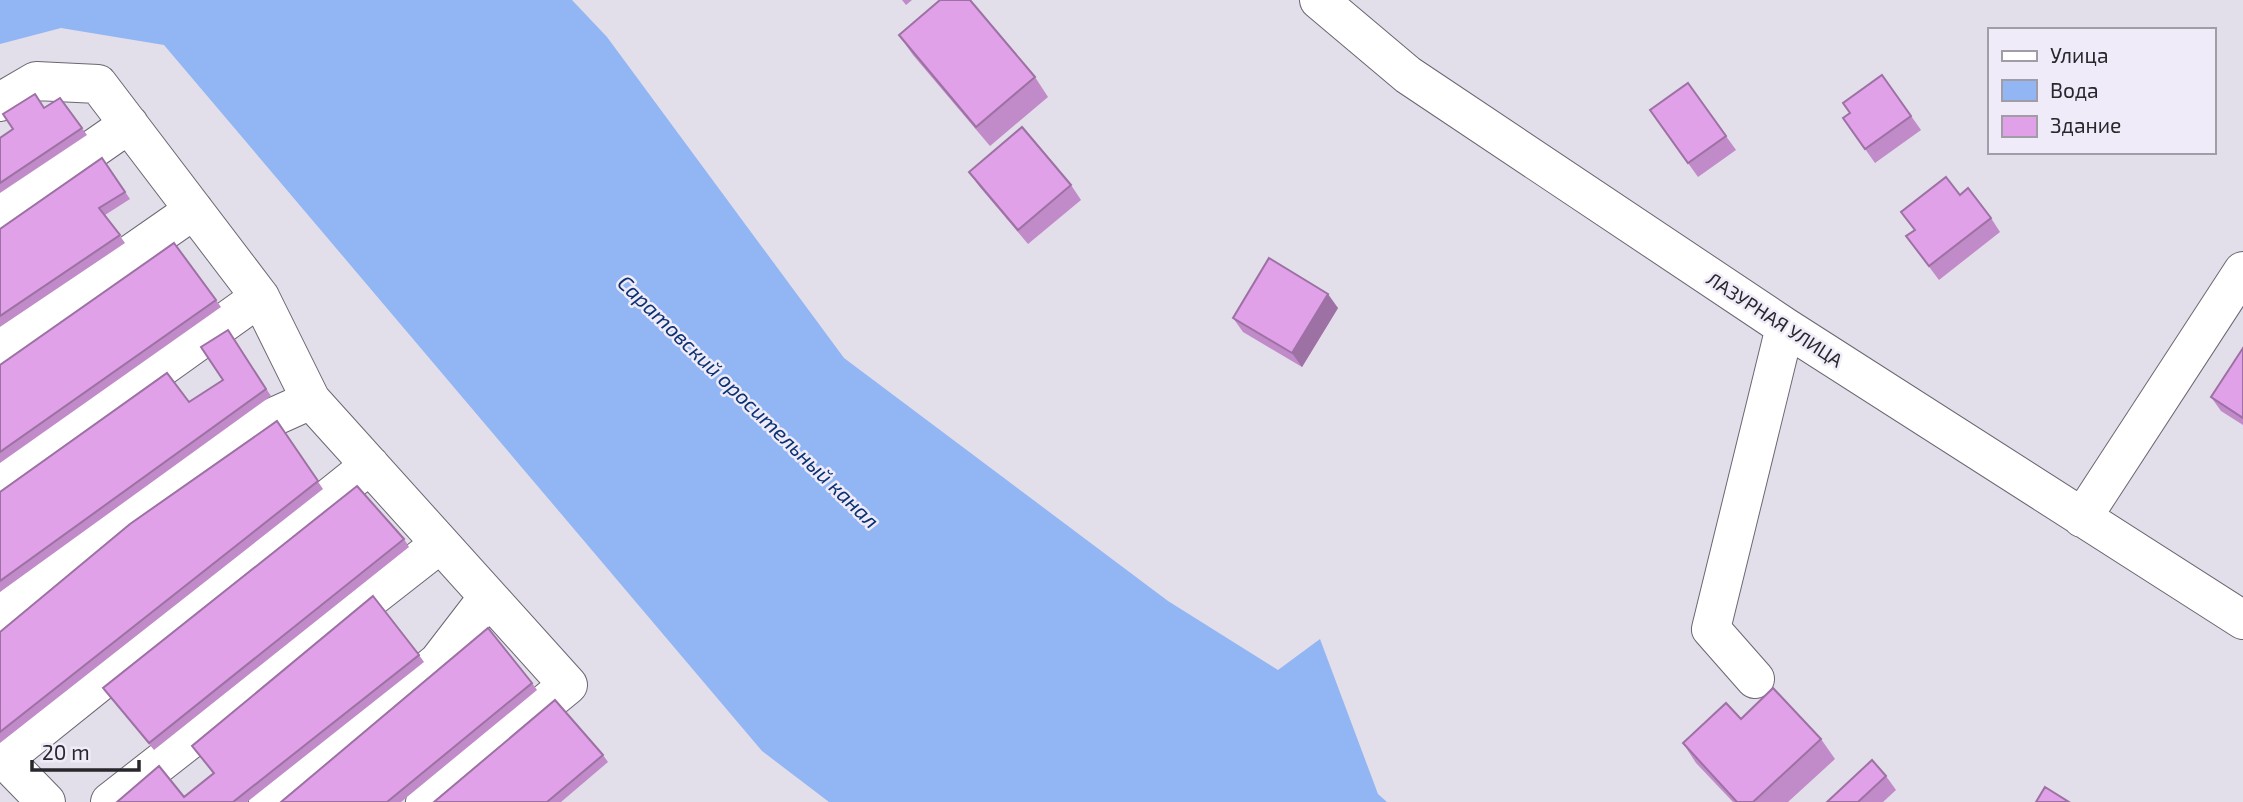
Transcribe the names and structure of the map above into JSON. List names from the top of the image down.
{
  "streets": {
    "street": ["ЛАЗУРНАЯ УЛИЦА"]
  },
  "water": ["Саратовский оросительный канал"],
  "legend": ["Улица", "Вода", "Здание"],
  "scale_bar": "20 m"
}
